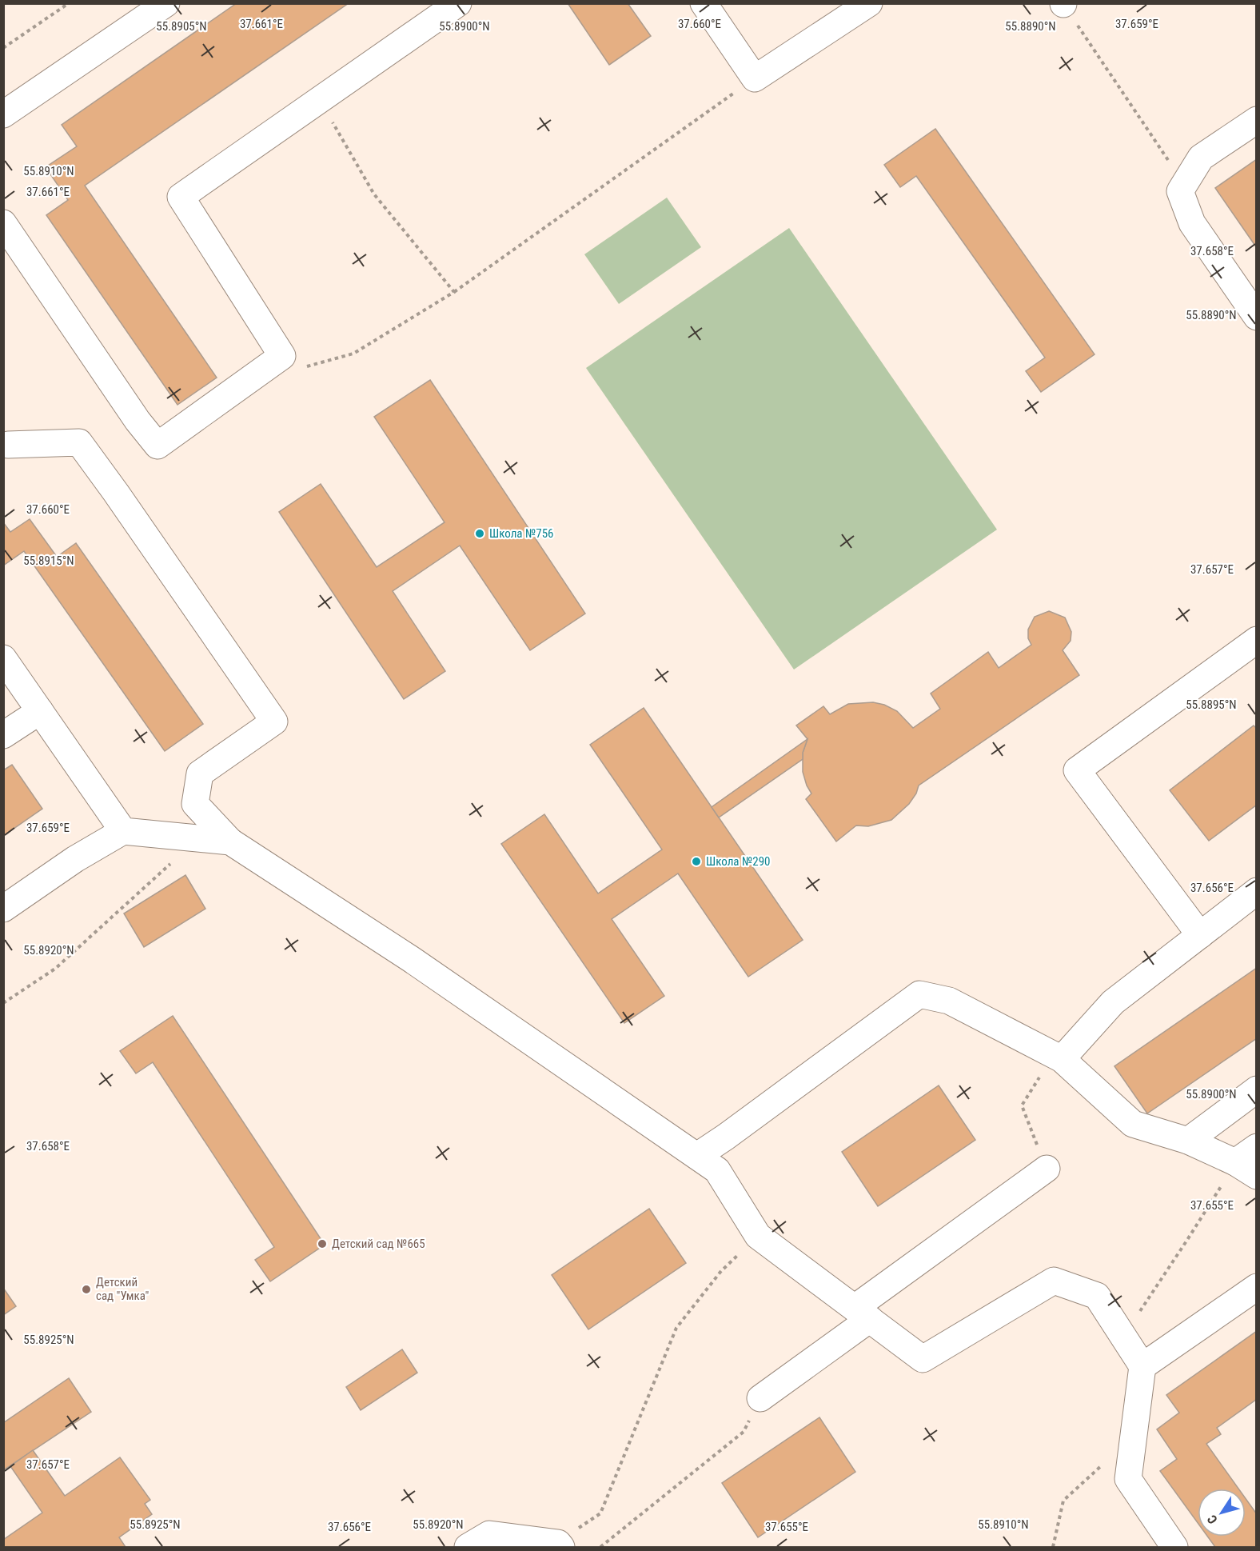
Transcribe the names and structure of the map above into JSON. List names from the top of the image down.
{
  "places": [
    "Школа №756",
    "Школа №290",
    "Детский сад №665",
    "Детский сад \"Умка\""
  ],
  "north": "bottom left",
  "coordinates": [
    "37.661°E",
    "37.660°E",
    "37.659°E",
    "55.8905°N",
    "55.8900°N",
    "55.8890°N",
    "55.8910°N",
    "37.658°E",
    "55.8915°N",
    "37.657°E",
    "55.8895°N",
    "37.656°E",
    "55.8920°N",
    "37.655°E",
    "55.8925°N"
  ]
}
